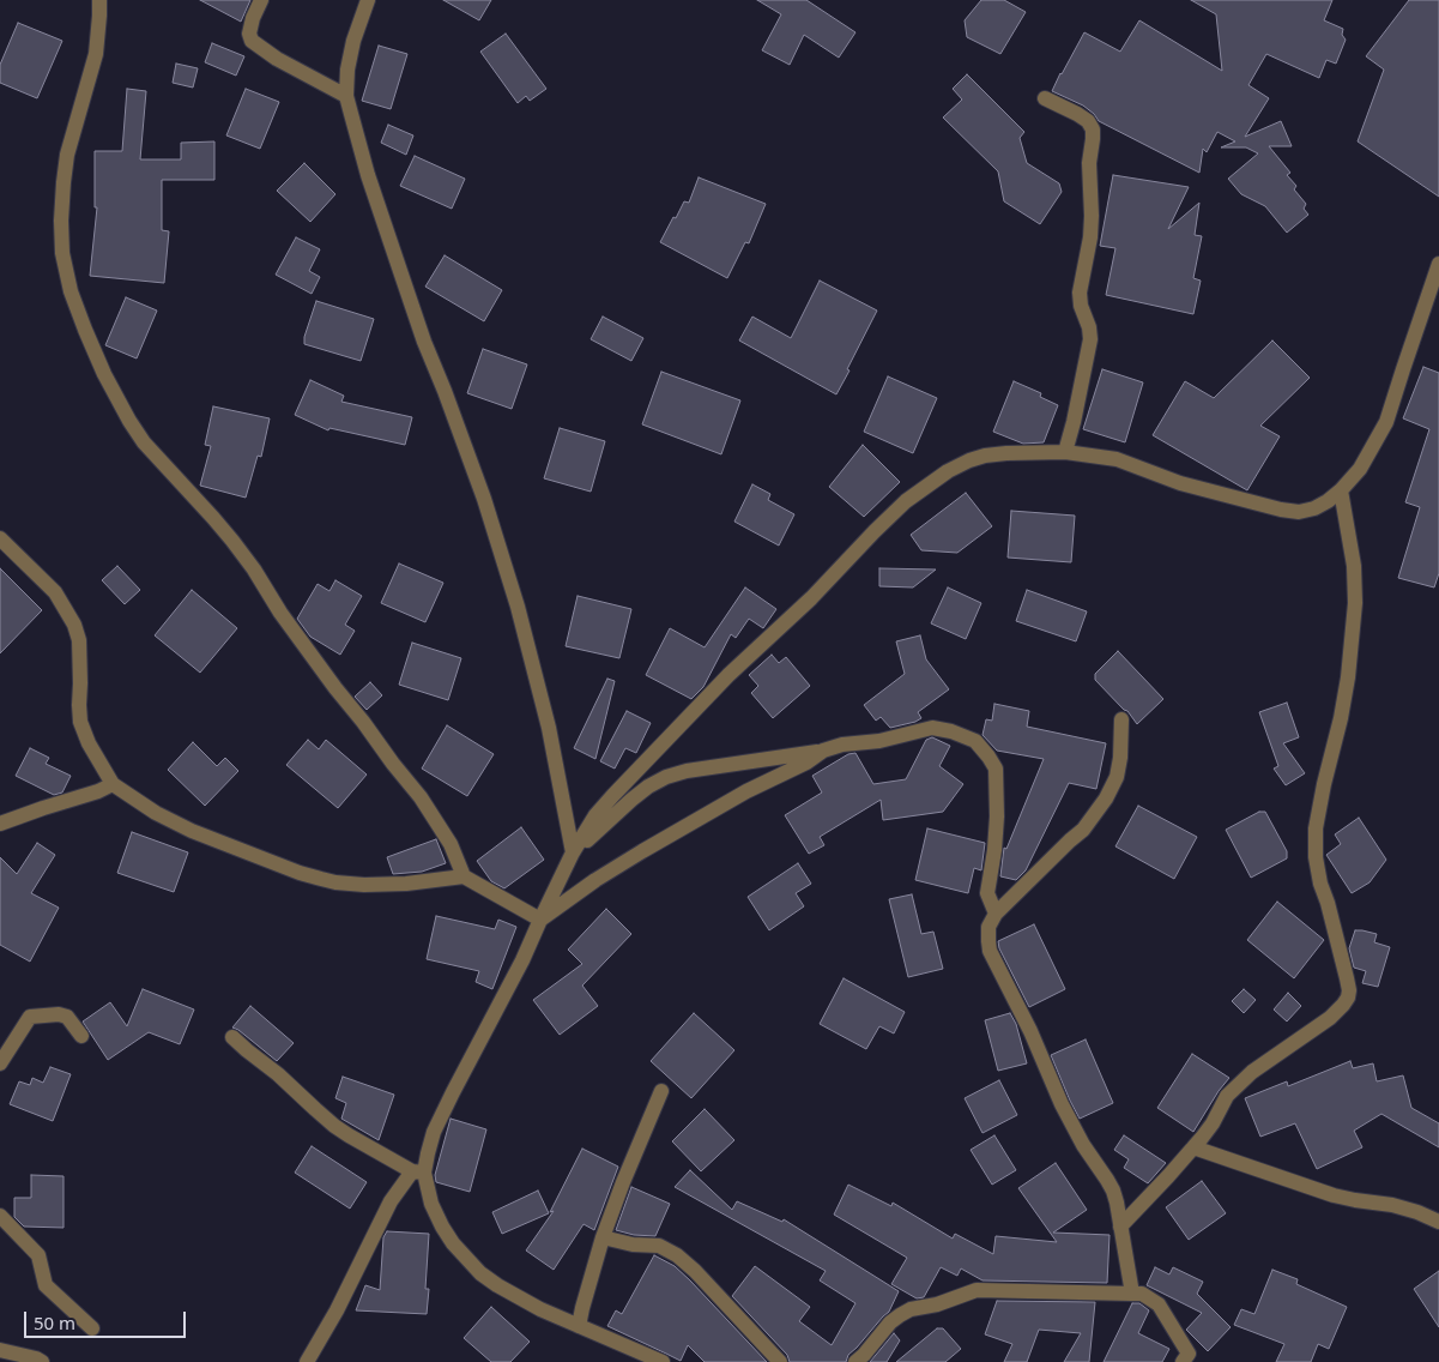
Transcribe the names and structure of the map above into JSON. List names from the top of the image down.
{
  "scale_bar": "50 m"
}
